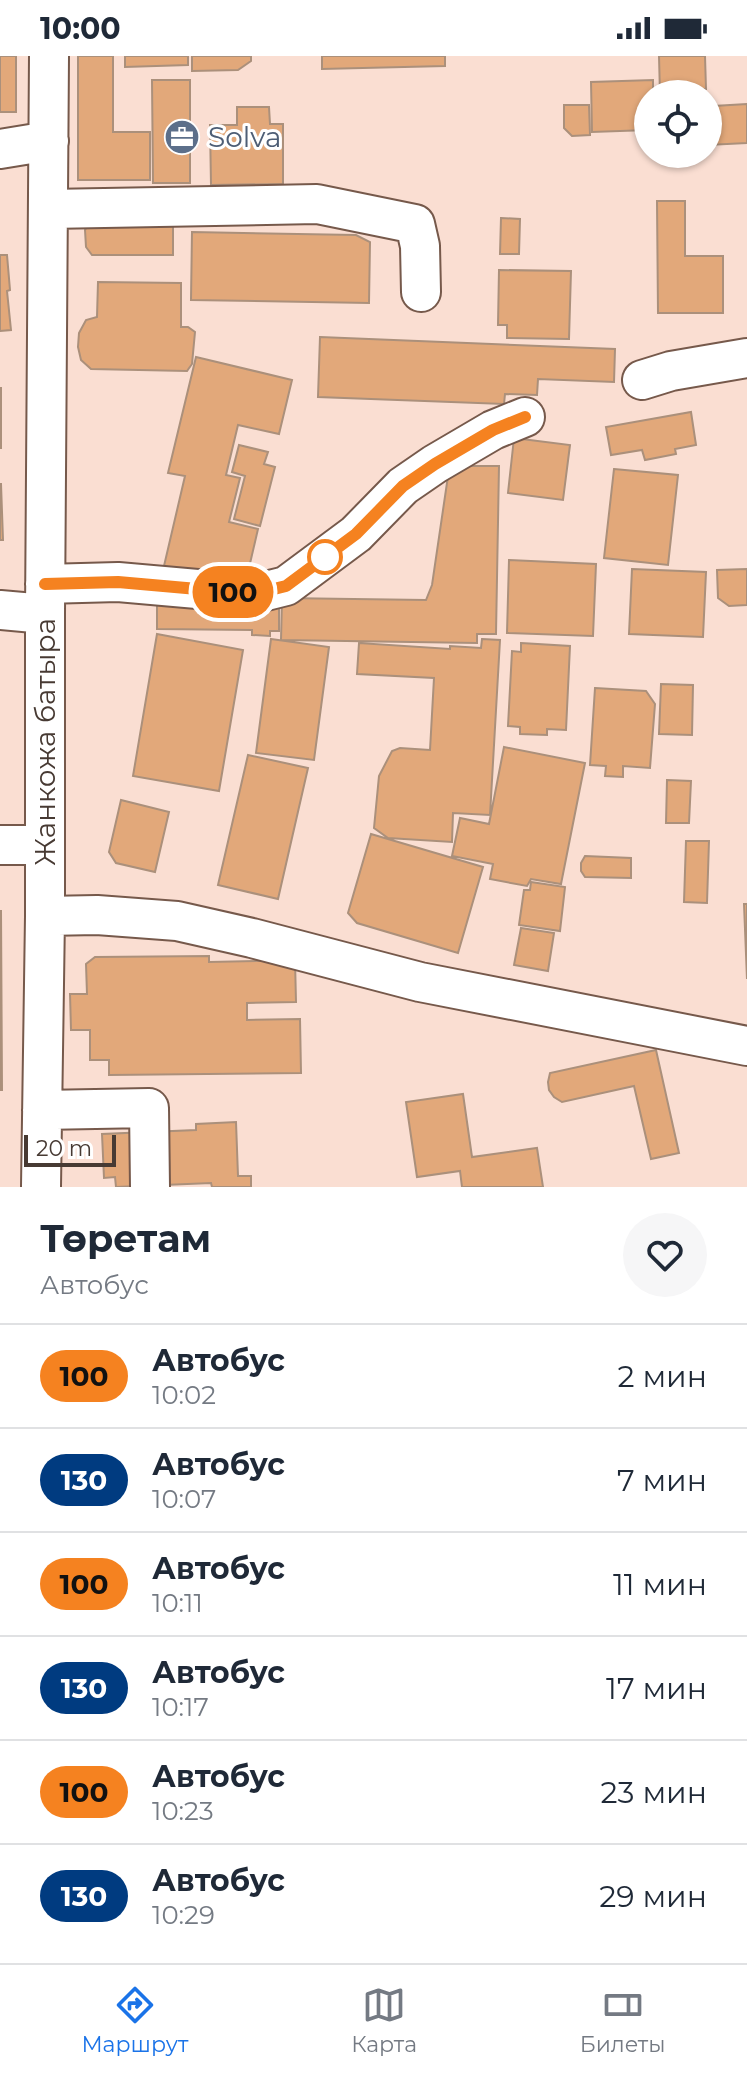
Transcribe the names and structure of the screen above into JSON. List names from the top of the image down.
{
  "streets": {
    "street": ["Жанкожа батыра"]
  },
  "places": {
    "office": ["Solva"]
  },
  "lines": ["bus line 100"],
  "scale_bar": "20 m",
  "page": {
    "status": "10:00",
    "on_map": "100",
    "scale": "20 m",
    "heading": ["Төретам", "Автобус"],
    "list": [
      {
        "mark": "100",
        "name": "Автобус",
        "note": "10:02",
        "value": "2 мин"
      },
      {
        "mark": "130",
        "name": "Автобус",
        "note": "10:07",
        "value": "7 мин"
      },
      {
        "mark": "100",
        "name": "Автобус",
        "note": "10:11",
        "value": "11 мин"
      },
      {
        "mark": "130",
        "name": "Автобус",
        "note": "10:17",
        "value": "17 мин"
      },
      {
        "mark": "100",
        "name": "Автобус",
        "note": "10:23",
        "value": "23 мин"
      },
      {
        "mark": "130",
        "name": "Автобус",
        "note": "10:29",
        "value": "29 мин"
      }
    ],
    "tabs": ["Маршрут", "Карта", "Билеты"]
  }
}
